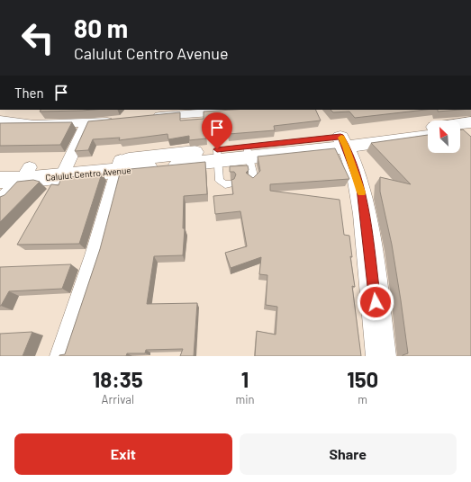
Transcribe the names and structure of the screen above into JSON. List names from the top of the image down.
{
  "streets": {
    "main road": ["Calulut Centro Avenue"]
  },
  "north": "top left",
  "page": {
    "turn": ["80 m", "Calulut Centro Avenue"],
    "then": "Then",
    "eta": [
      "18:35",
      "Arrival",
      "1",
      "min",
      "150",
      "m"
    ],
    "buttons": ["Exit", "Share"]
  }
}
